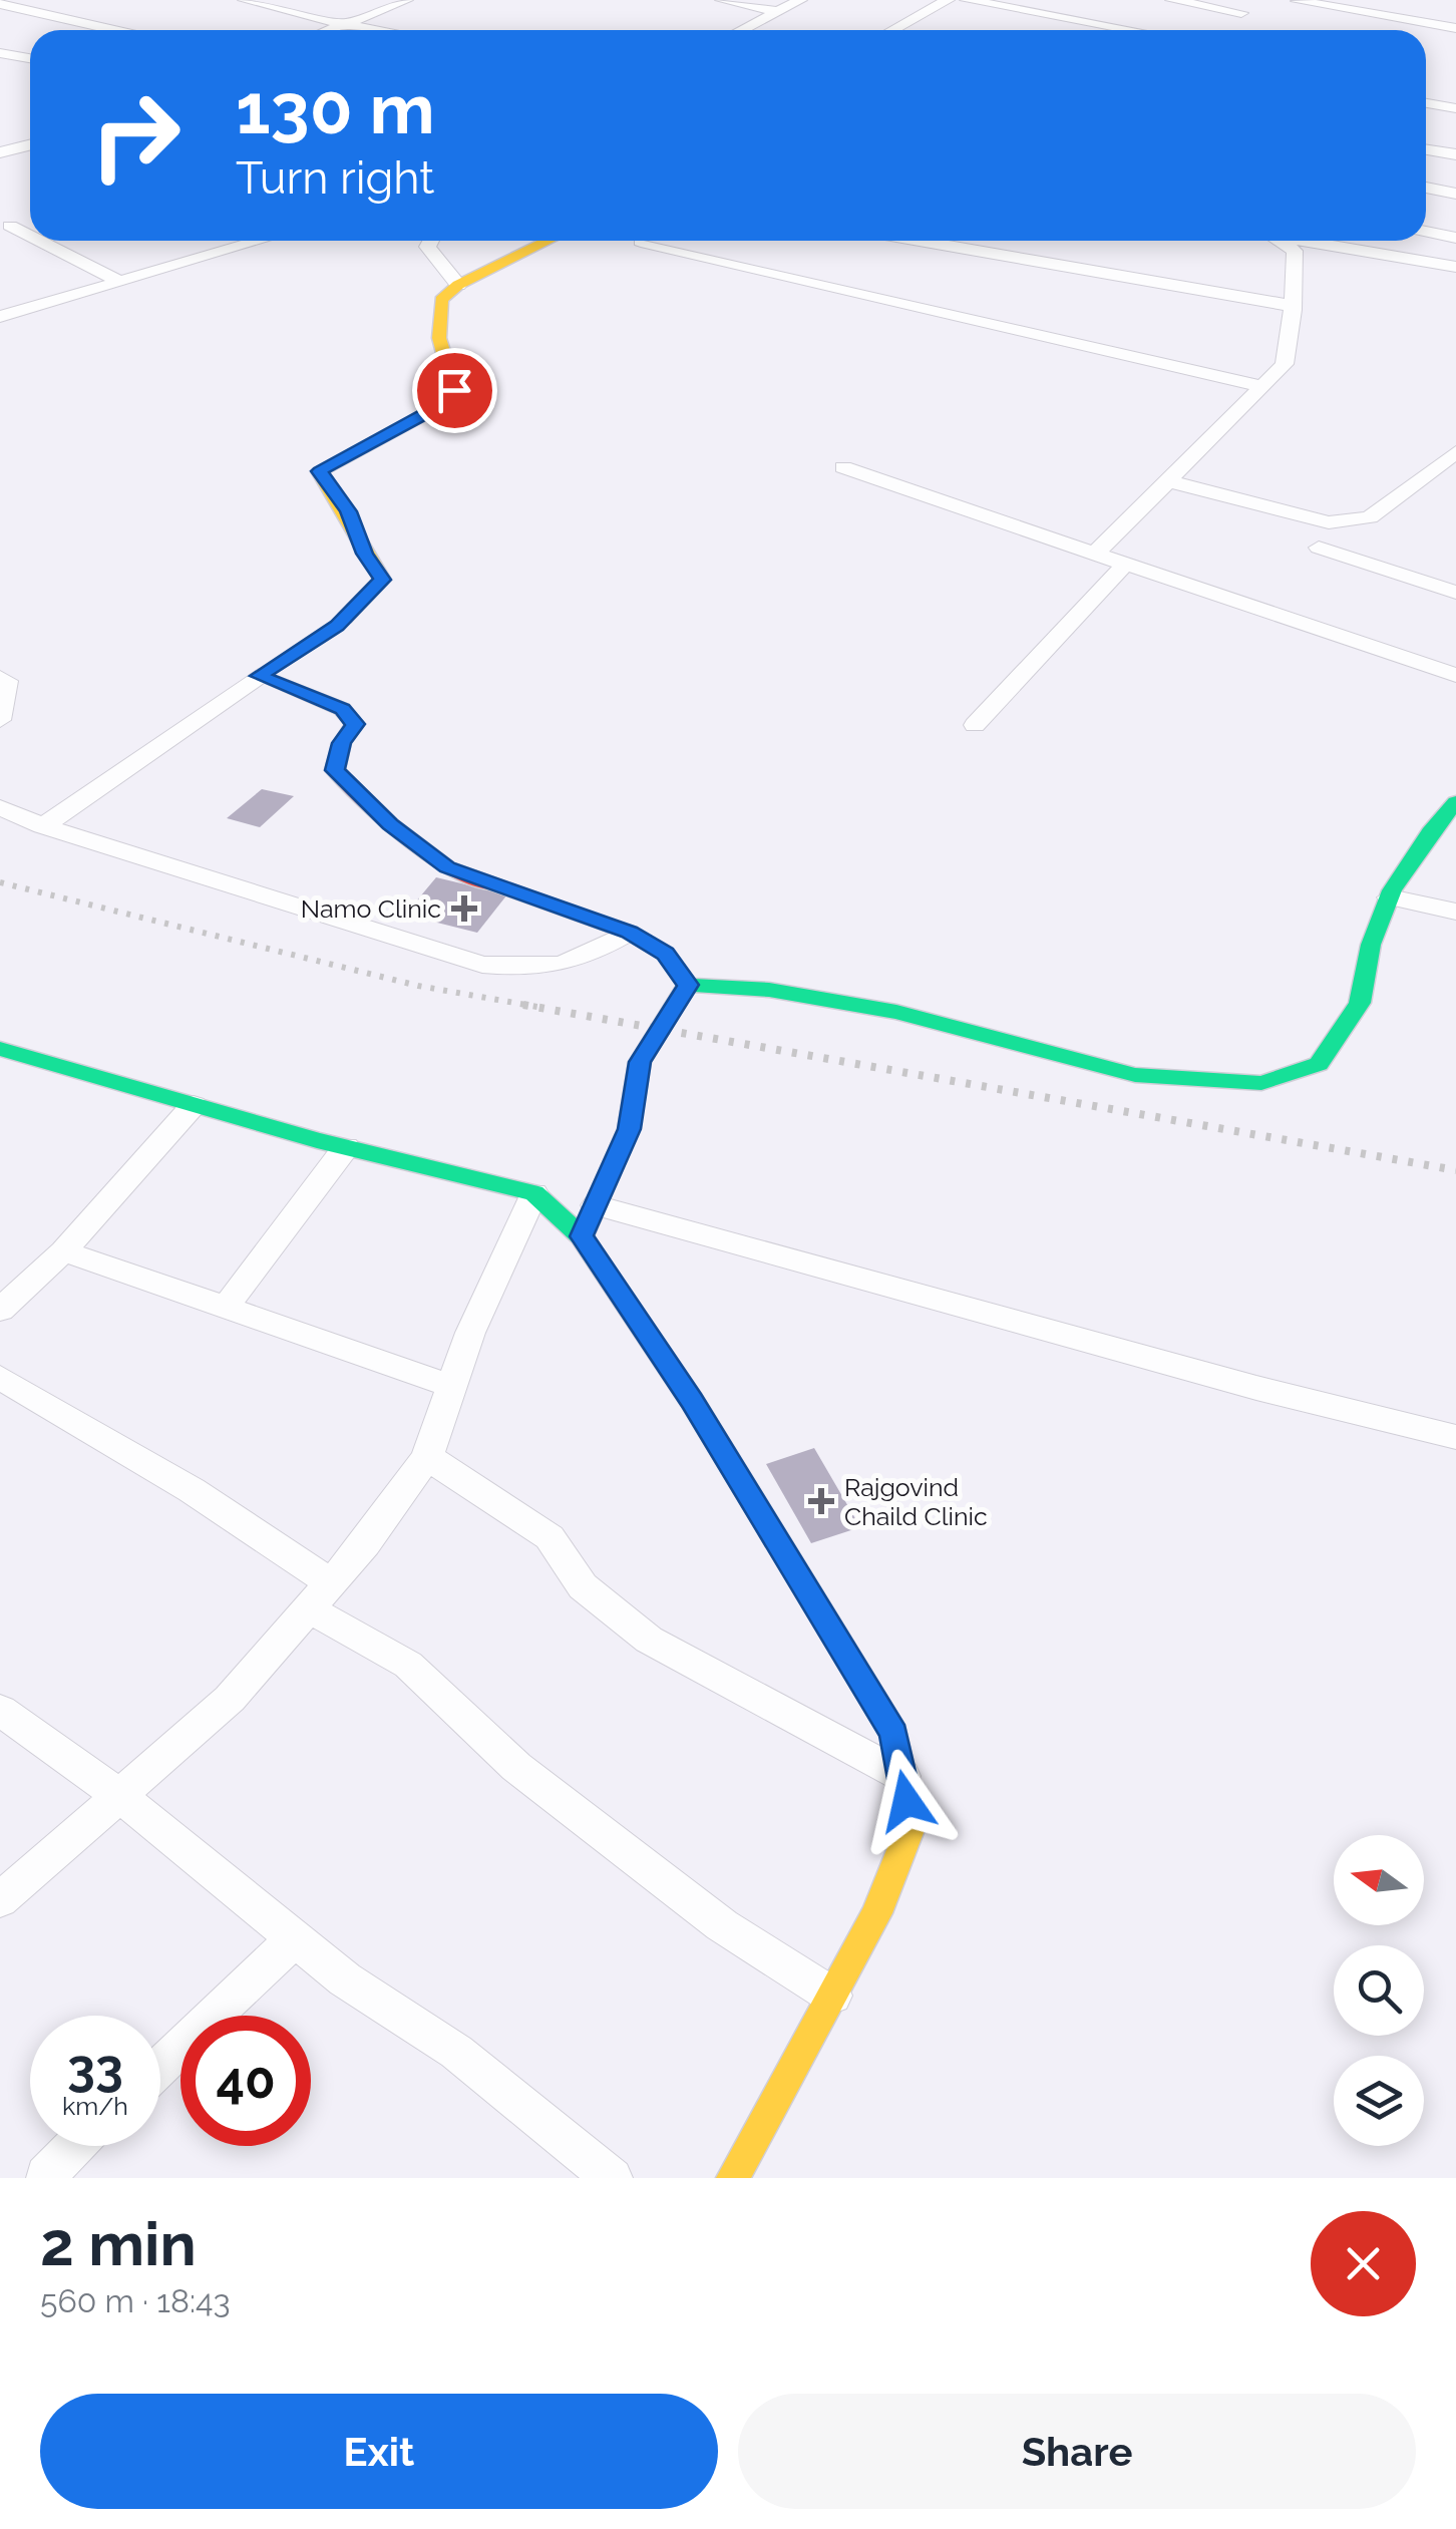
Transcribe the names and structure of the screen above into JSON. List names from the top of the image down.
{
  "places": {
    "health": ["Namo Clinic", "Rajgovind Chaild Clinic"]
  },
  "north": "left",
  "page": {
    "turn": ["130 m", "Turn right"],
    "speed": "33 km/h",
    "limit": "40",
    "heading": ["2 min", "560 m · 18:43"],
    "buttons": ["Exit", "Share"]
  }
}
